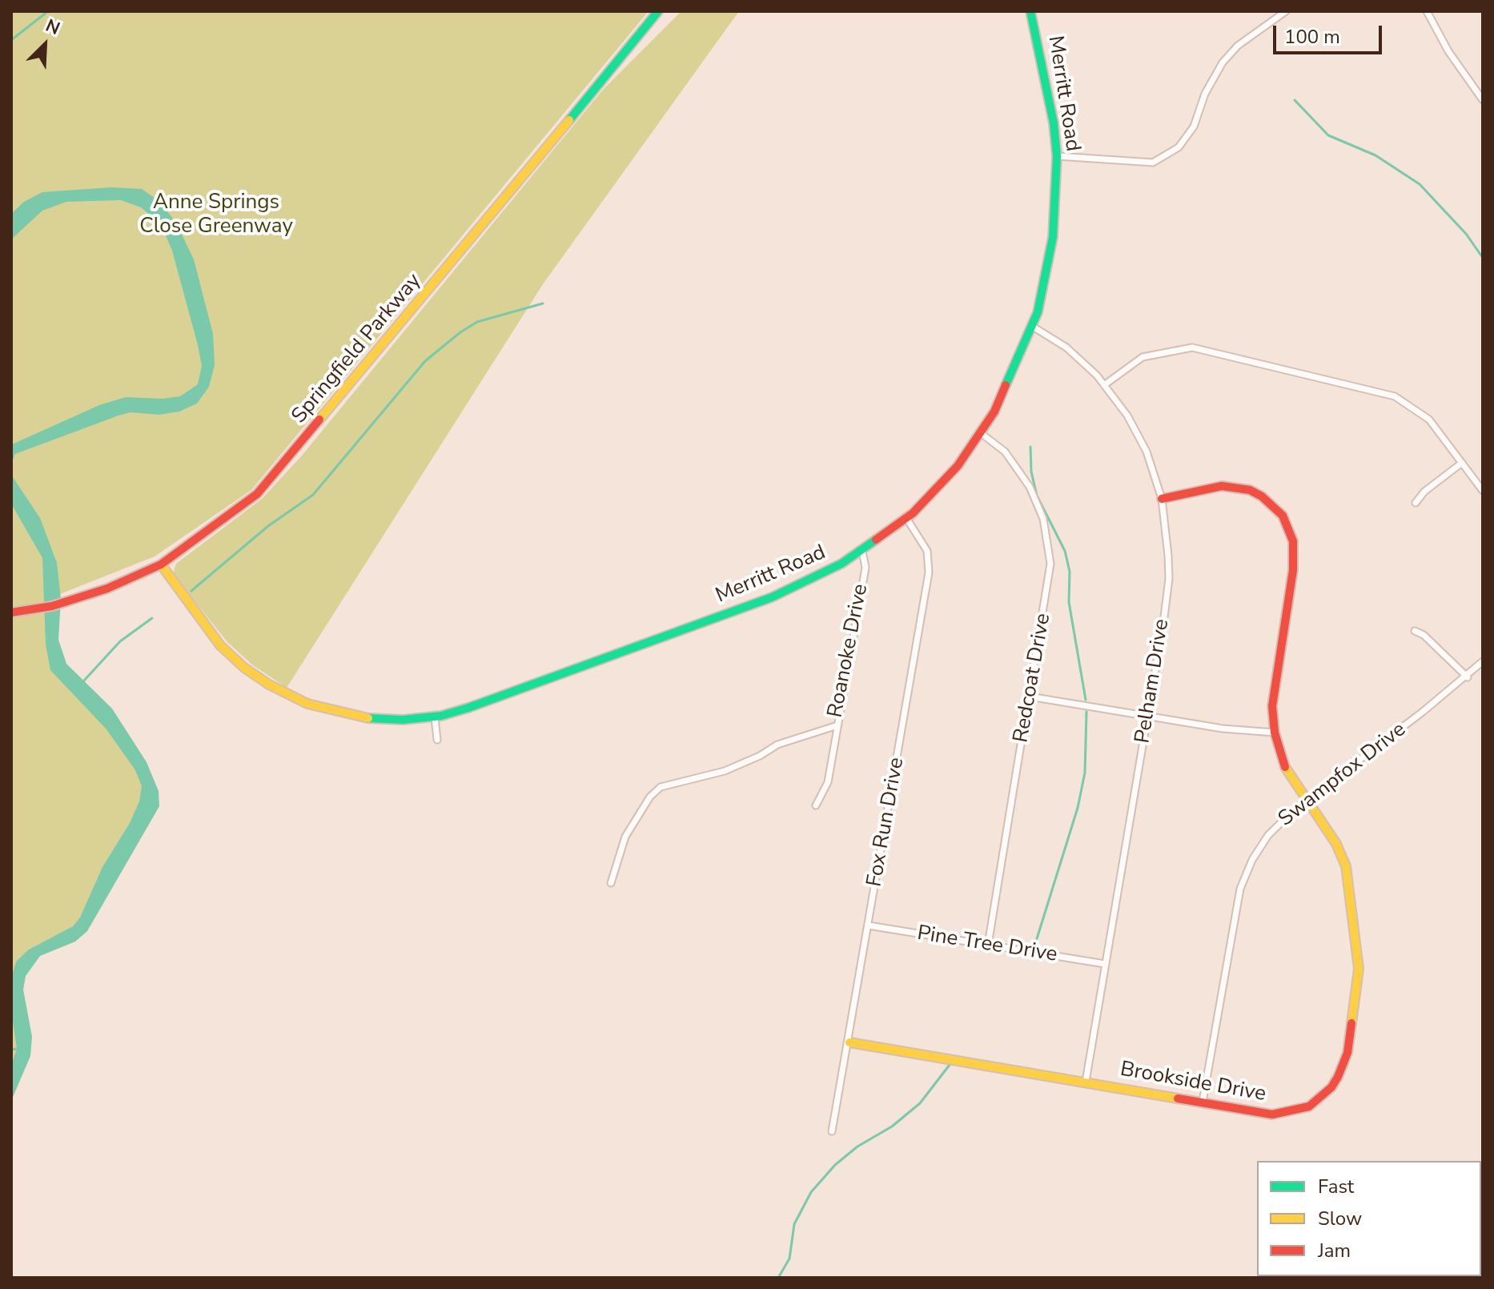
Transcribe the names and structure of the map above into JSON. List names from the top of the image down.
{
  "streets": {
    "street": [
      "Merritt Road",
      "Springfield Parkway",
      "Roanoke Drive",
      "Redcoat Drive",
      "Pelham Drive",
      "Swampfox Drive",
      "Fox Run Drive",
      "Pine Tree Drive",
      "Brookside Drive"
    ]
  },
  "crossings": [
    ["Merritt Road", "Springfield Parkway"],
    ["Merritt Road", "Roanoke Drive"],
    ["Merritt Road", "Redcoat Drive"],
    ["Merritt Road", "Pelham Drive"],
    ["Merritt Road", "Fox Run Drive"],
    ["Redcoat Drive", "Pine Tree Drive"],
    ["Pelham Drive", "Pine Tree Drive"],
    ["Pelham Drive", "Brookside Drive"],
    ["Swampfox Drive", "Brookside Drive"],
    ["Fox Run Drive", "Pine Tree Drive"],
    ["Fox Run Drive", "Brookside Drive"]
  ],
  "parks": ["Anne Springs Close Greenway"],
  "legend": ["Fast", "Slow", "Jam"],
  "scale_bar": "100 m",
  "north": "top right"
}
